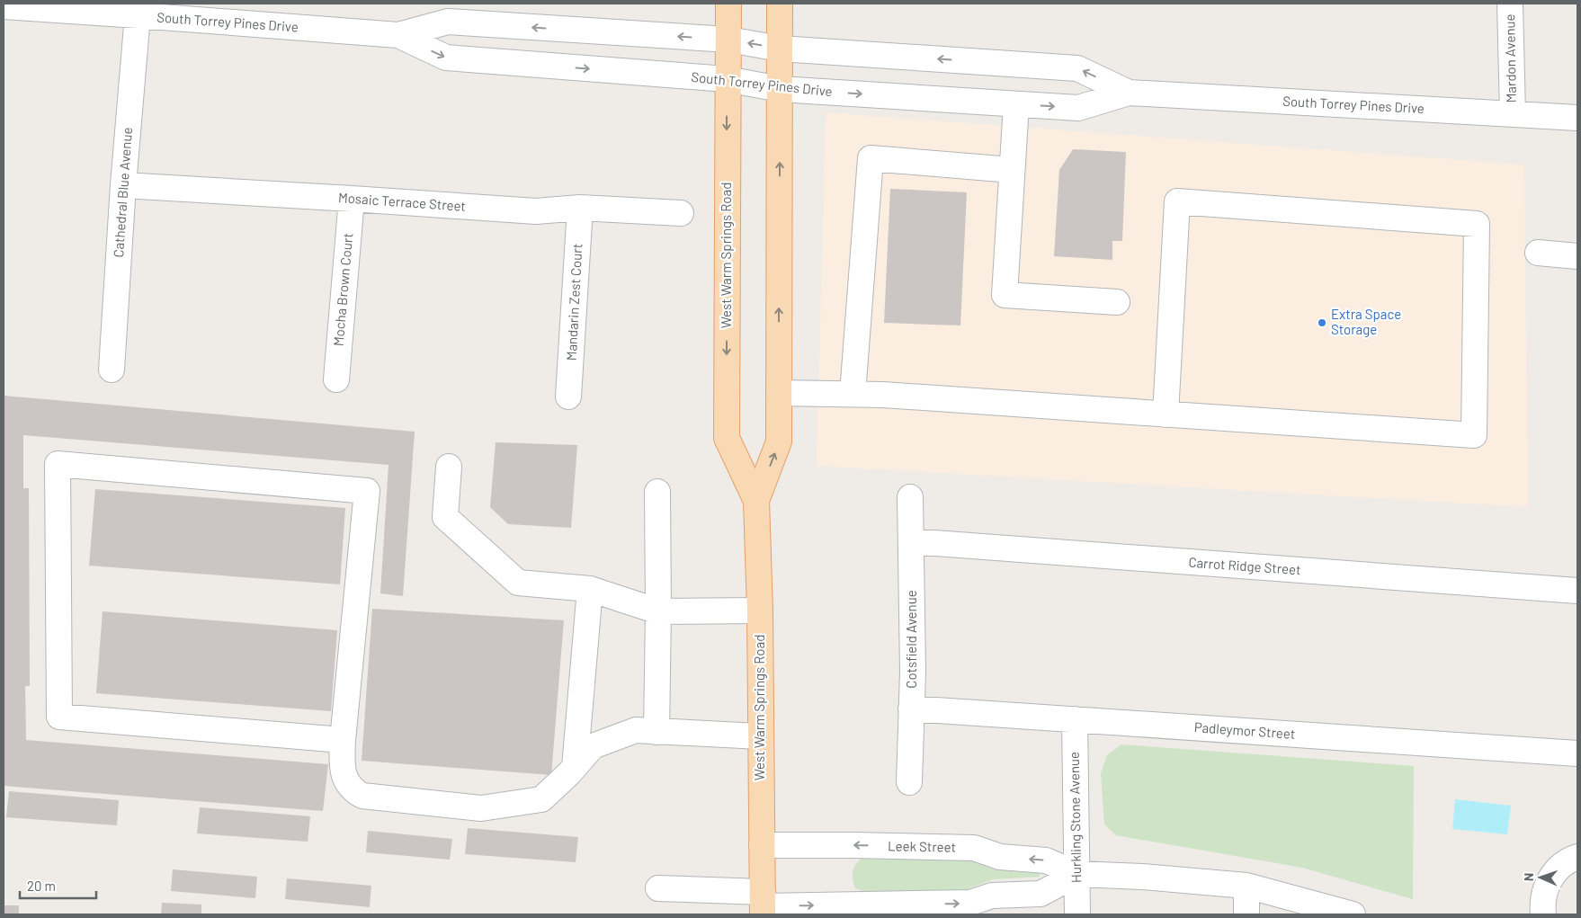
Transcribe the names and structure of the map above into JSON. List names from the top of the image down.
{
  "streets": {
    "main road": ["West Warm Springs Road"],
    "street": [
      "South Torrey Pines Drive",
      "Mardon Avenue",
      "Cathedral Blue Avenue",
      "Mosaic Terrace Street",
      "Mocha Brown Court",
      "Mandarin Zest Court",
      "Carrot Ridge Street",
      "Cotsfield Avenue",
      "Padleymor Street",
      "Hurkling Stone Avenue",
      "Leek Street"
    ]
  },
  "crossings": [
    ["South Torrey Pines Drive", "Mardon Avenue"],
    ["South Torrey Pines Drive", "Cathedral Blue Avenue"],
    ["South Torrey Pines Drive", "West Warm Springs Road"],
    ["Cathedral Blue Avenue", "Mosaic Terrace Street"],
    ["Mosaic Terrace Street", "Mocha Brown Court"],
    ["Mosaic Terrace Street", "Mandarin Zest Court"],
    ["West Warm Springs Road", "Leek Street"],
    ["Carrot Ridge Street", "Cotsfield Avenue"],
    ["Cotsfield Avenue", "Padleymor Street"],
    ["Padleymor Street", "Hurkling Stone Avenue"],
    ["Hurkling Stone Avenue", "Leek Street"]
  ],
  "places": ["Extra Space Storage"],
  "scale_bar": "20 m",
  "north": "left"
}
